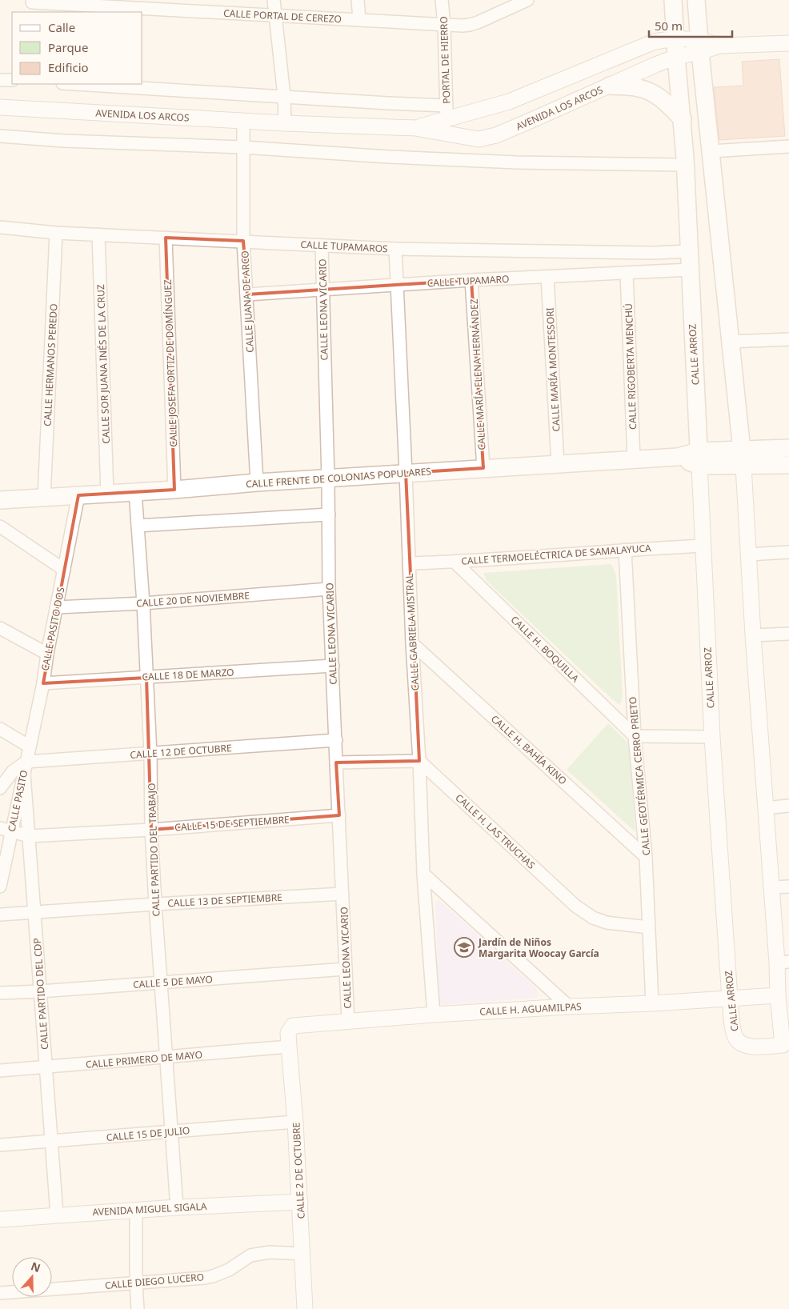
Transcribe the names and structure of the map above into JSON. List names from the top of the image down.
{
  "streets": {
    "main road": ["CALLE ARROZ", "CALLE FRENTE DE COLONIAS POPULARES"],
    "street": [
      "CALLE PORTAL DE CEREZO",
      "PORTAL DE HIERRO",
      "AVENIDA LOS ARCOS",
      "CALLE TUPAMAROS",
      "CALLE TUPAMARO",
      "CALLE JUANA DE ARCO",
      "CALLE LEONA VICARIO",
      "CALLE JOSEFA ORTIZ DE DOMÍNGUEZ",
      "CALLE SOR JUANA INÉS DE LA CRUZ",
      "CALLE HERMANOS PEREDO",
      "CALLE RIGOBERTA MENCHÚ",
      "CALLE MARÍA MONTESSORI",
      "CALLE MARÍA ELENA HERNÁNDEZ",
      "CALLE TERMOELÉCTRICA DE SAMALAYUCA",
      "CALLE 20 DE NOVIEMBRE",
      "CALLE PASITO DOS",
      "CALLE GABRIELA MISTRAL",
      "CALLE H. BOQUILLA",
      "CALLE 18 DE MARZO",
      "CALLE H. BAHÍA KINO",
      "CALLE 12 DE OCTUBRE",
      "CALLE GEOTÉRMICA CERRO PRIETO",
      "CALLE PASITO",
      "CALLE 15 DE SEPTIEMBRE",
      "CALLE H. LAS TRUCHAS",
      "CALLE PARTIDO DEL TRABAJO",
      "CALLE 13 DE SEPTIEMBRE",
      "CALLE 5 DE MAYO",
      "CALLE PARTIDO DEL CDP",
      "CALLE H. AGUAMILPAS",
      "CALLE PRIMERO DE MAYO",
      "CALLE 15 DE JULIO",
      "CALLE 2 DE OCTUBRE",
      "AVENIDA MIGUEL SIGALA",
      "CALLE DIEGO LUCERO"
    ]
  },
  "crossings": [
    ["CALLE PORTAL DE CEREZO", "PORTAL DE HIERRO"],
    ["PORTAL DE HIERRO", "AVENIDA LOS ARCOS"],
    ["AVENIDA LOS ARCOS", "CALLE JUANA DE ARCO"],
    ["AVENIDA LOS ARCOS", "CALLE ARROZ"],
    ["CALLE TUPAMAROS", "CALLE JUANA DE ARCO"],
    ["CALLE TUPAMAROS", "CALLE LEONA VICARIO"],
    ["CALLE TUPAMAROS", "CALLE ARROZ"],
    ["CALLE TUPAMAROS", "CALLE JOSEFA ORTIZ DE DOMÍNGUEZ"],
    ["CALLE TUPAMAROS", "CALLE SOR JUANA INÉS DE LA CRUZ"],
    ["CALLE TUPAMAROS", "CALLE HERMANOS PEREDO"],
    ["CALLE TUPAMAROS", "CALLE GABRIELA MISTRAL"],
    ["CALLE TUPAMARO", "CALLE JUANA DE ARCO"],
    ["CALLE TUPAMARO", "CALLE LEONA VICARIO"],
    ["CALLE TUPAMARO", "CALLE ARROZ"],
    ["CALLE TUPAMARO", "CALLE RIGOBERTA MENCHÚ"],
    ["CALLE TUPAMARO", "CALLE MARÍA MONTESSORI"],
    ["CALLE TUPAMARO", "CALLE MARÍA ELENA HERNÁNDEZ"],
    ["CALLE TUPAMARO", "CALLE GABRIELA MISTRAL"],
    ["CALLE JUANA DE ARCO", "CALLE FRENTE DE COLONIAS POPULARES"],
    ["CALLE LEONA VICARIO", "CALLE FRENTE DE COLONIAS POPULARES"],
    ["CALLE LEONA VICARIO", "CALLE 20 DE NOVIEMBRE"],
    ["CALLE LEONA VICARIO", "CALLE 18 DE MARZO"],
    ["CALLE LEONA VICARIO", "CALLE 12 DE OCTUBRE"],
    ["CALLE LEONA VICARIO", "CALLE 15 DE SEPTIEMBRE"],
    ["CALLE LEONA VICARIO", "CALLE 13 DE SEPTIEMBRE"],
    ["CALLE LEONA VICARIO", "CALLE 5 DE MAYO"],
    ["CALLE LEONA VICARIO", "CALLE H. AGUAMILPAS"],
    ["CALLE ARROZ", "CALLE FRENTE DE COLONIAS POPULARES"],
    ["CALLE ARROZ", "CALLE TERMOELÉCTRICA DE SAMALAYUCA"],
    ["CALLE ARROZ", "CALLE H. AGUAMILPAS"],
    ["CALLE JOSEFA ORTIZ DE DOMÍNGUEZ", "CALLE FRENTE DE COLONIAS POPULARES"],
    ["CALLE SOR JUANA INÉS DE LA CRUZ", "CALLE FRENTE DE COLONIAS POPULARES"],
    ["CALLE HERMANOS PEREDO", "CALLE FRENTE DE COLONIAS POPULARES"],
    ["CALLE RIGOBERTA MENCHÚ", "CALLE FRENTE DE COLONIAS POPULARES"],
    ["CALLE MARÍA MONTESSORI", "CALLE FRENTE DE COLONIAS POPULARES"],
    ["CALLE MARÍA ELENA HERNÁNDEZ", "CALLE FRENTE DE COLONIAS POPULARES"],
    ["CALLE FRENTE DE COLONIAS POPULARES", "CALLE PASITO DOS"],
    ["CALLE FRENTE DE COLONIAS POPULARES", "CALLE GABRIELA MISTRAL"],
    ["CALLE FRENTE DE COLONIAS POPULARES", "CALLE PARTIDO DEL TRABAJO"],
    ["CALLE TERMOELÉCTRICA DE SAMALAYUCA", "CALLE GABRIELA MISTRAL"],
    ["CALLE TERMOELÉCTRICA DE SAMALAYUCA", "CALLE H. BOQUILLA"],
    ["CALLE TERMOELÉCTRICA DE SAMALAYUCA", "CALLE GEOTÉRMICA CERRO PRIETO"],
    ["CALLE 20 DE NOVIEMBRE", "CALLE PASITO DOS"],
    ["CALLE 20 DE NOVIEMBRE", "CALLE PARTIDO DEL TRABAJO"],
    ["CALLE PASITO DOS", "CALLE 18 DE MARZO"],
    ["CALLE PASITO DOS", "CALLE 12 DE OCTUBRE"],
    ["CALLE PASITO DOS", "CALLE PASITO"],
    ["CALLE PASITO DOS", "CALLE PARTIDO DEL CDP"],
    ["CALLE GABRIELA MISTRAL", "CALLE H. BAHÍA KINO"],
    ["CALLE GABRIELA MISTRAL", "CALLE H. LAS TRUCHAS"],
    ["CALLE GABRIELA MISTRAL", "CALLE H. AGUAMILPAS"],
    ["CALLE H. BOQUILLA", "CALLE GEOTÉRMICA CERRO PRIETO"],
    ["CALLE 18 DE MARZO", "CALLE PARTIDO DEL TRABAJO"],
    ["CALLE H. BAHÍA KINO", "CALLE GEOTÉRMICA CERRO PRIETO"],
    ["CALLE 12 DE OCTUBRE", "CALLE PASITO"],
    ["CALLE 12 DE OCTUBRE", "CALLE PARTIDO DEL TRABAJO"],
    ["CALLE 12 DE OCTUBRE", "CALLE PARTIDO DEL CDP"],
    ["CALLE GEOTÉRMICA CERRO PRIETO", "CALLE H. LAS TRUCHAS"],
    ["CALLE GEOTÉRMICA CERRO PRIETO", "CALLE H. AGUAMILPAS"],
    ["CALLE PASITO", "CALLE 15 DE SEPTIEMBRE"],
    ["CALLE PASITO", "CALLE PARTIDO DEL CDP"],
    ["CALLE 15 DE SEPTIEMBRE", "CALLE PARTIDO DEL TRABAJO"],
    ["CALLE 15 DE SEPTIEMBRE", "CALLE PARTIDO DEL CDP"],
    ["CALLE PARTIDO DEL TRABAJO", "CALLE 13 DE SEPTIEMBRE"],
    ["CALLE PARTIDO DEL TRABAJO", "CALLE 5 DE MAYO"],
    ["CALLE PARTIDO DEL TRABAJO", "CALLE PRIMERO DE MAYO"],
    ["CALLE PARTIDO DEL TRABAJO", "CALLE 15 DE JULIO"],
    ["CALLE PARTIDO DEL TRABAJO", "AVENIDA MIGUEL SIGALA"],
    ["CALLE 13 DE SEPTIEMBRE", "CALLE PARTIDO DEL CDP"],
    ["CALLE 5 DE MAYO", "CALLE PARTIDO DEL CDP"],
    ["CALLE PARTIDO DEL CDP", "CALLE PRIMERO DE MAYO"],
    ["CALLE PARTIDO DEL CDP", "CALLE 15 DE JULIO"],
    ["CALLE PARTIDO DEL CDP", "AVENIDA MIGUEL SIGALA"],
    ["CALLE H. AGUAMILPAS", "CALLE PRIMERO DE MAYO"],
    ["CALLE H. AGUAMILPAS", "CALLE 2 DE OCTUBRE"],
    ["CALLE PRIMERO DE MAYO", "CALLE 2 DE OCTUBRE"],
    ["CALLE 15 DE JULIO", "CALLE 2 DE OCTUBRE"],
    ["CALLE 2 DE OCTUBRE", "AVENIDA MIGUEL SIGALA"],
    ["CALLE 2 DE OCTUBRE", "CALLE DIEGO LUCERO"]
  ],
  "places": {
    "school or university": ["Jardín de Niños Margarita Woocay García"]
  },
  "legend": ["Calle", "Parque", "Edificio"],
  "scale_bar": "50 m",
  "north": "top"
}
